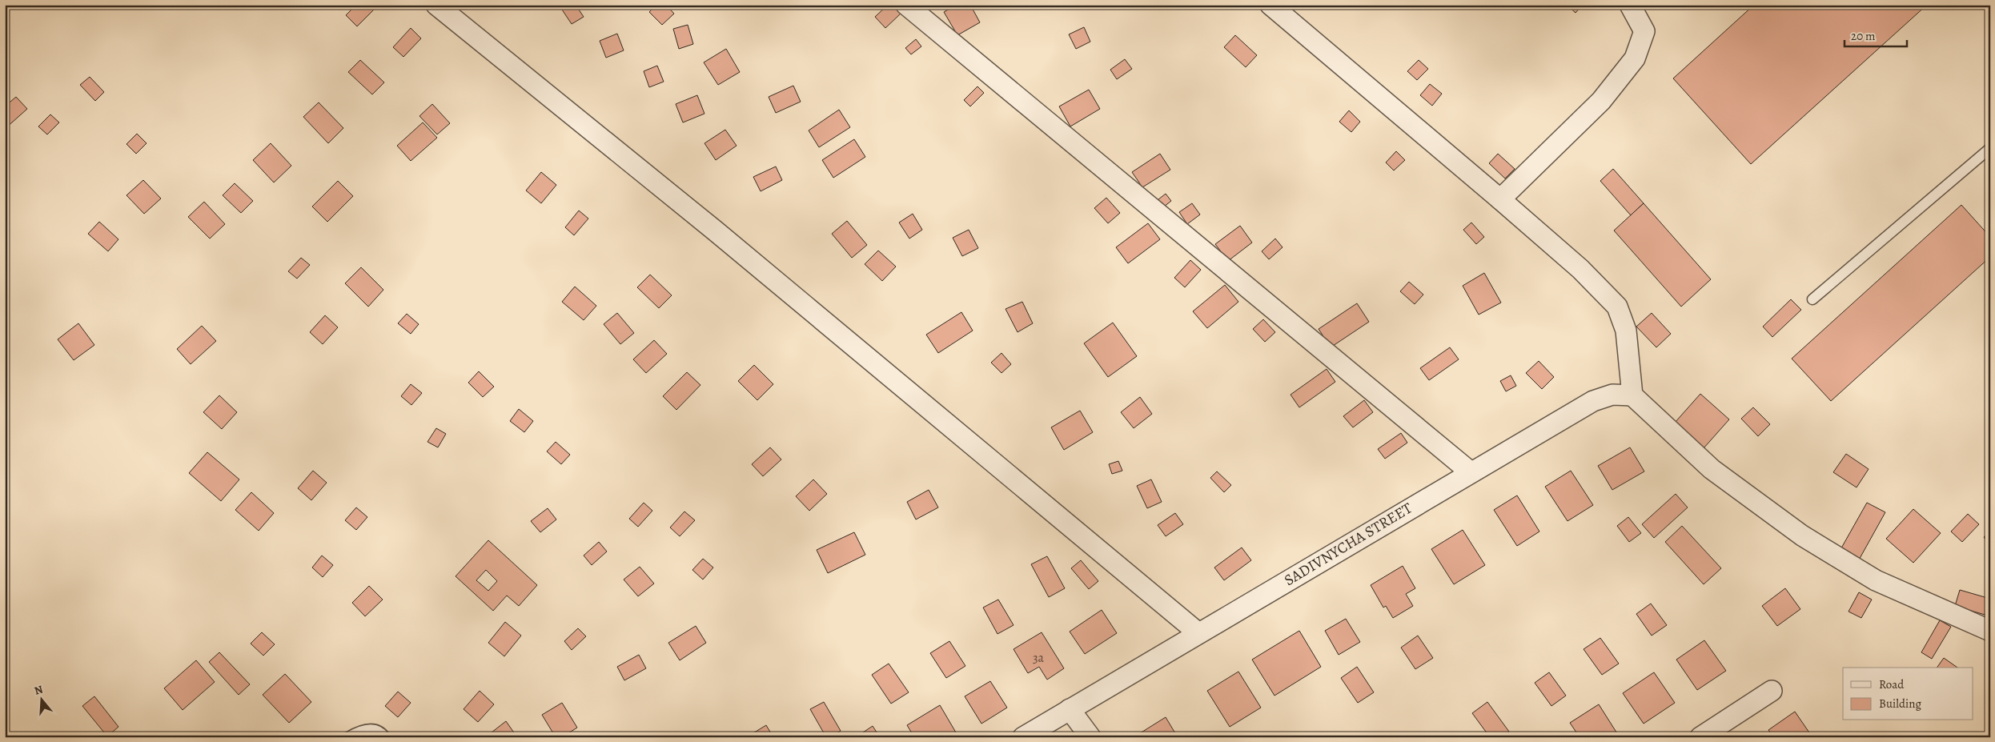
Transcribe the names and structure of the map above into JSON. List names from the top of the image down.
{
  "streets": {
    "street": ["SADIVNYCHA STREET"]
  },
  "house_numbers": ["3а"],
  "legend": ["Road", "Building"],
  "scale_bar": "20 m",
  "north": "top"
}
